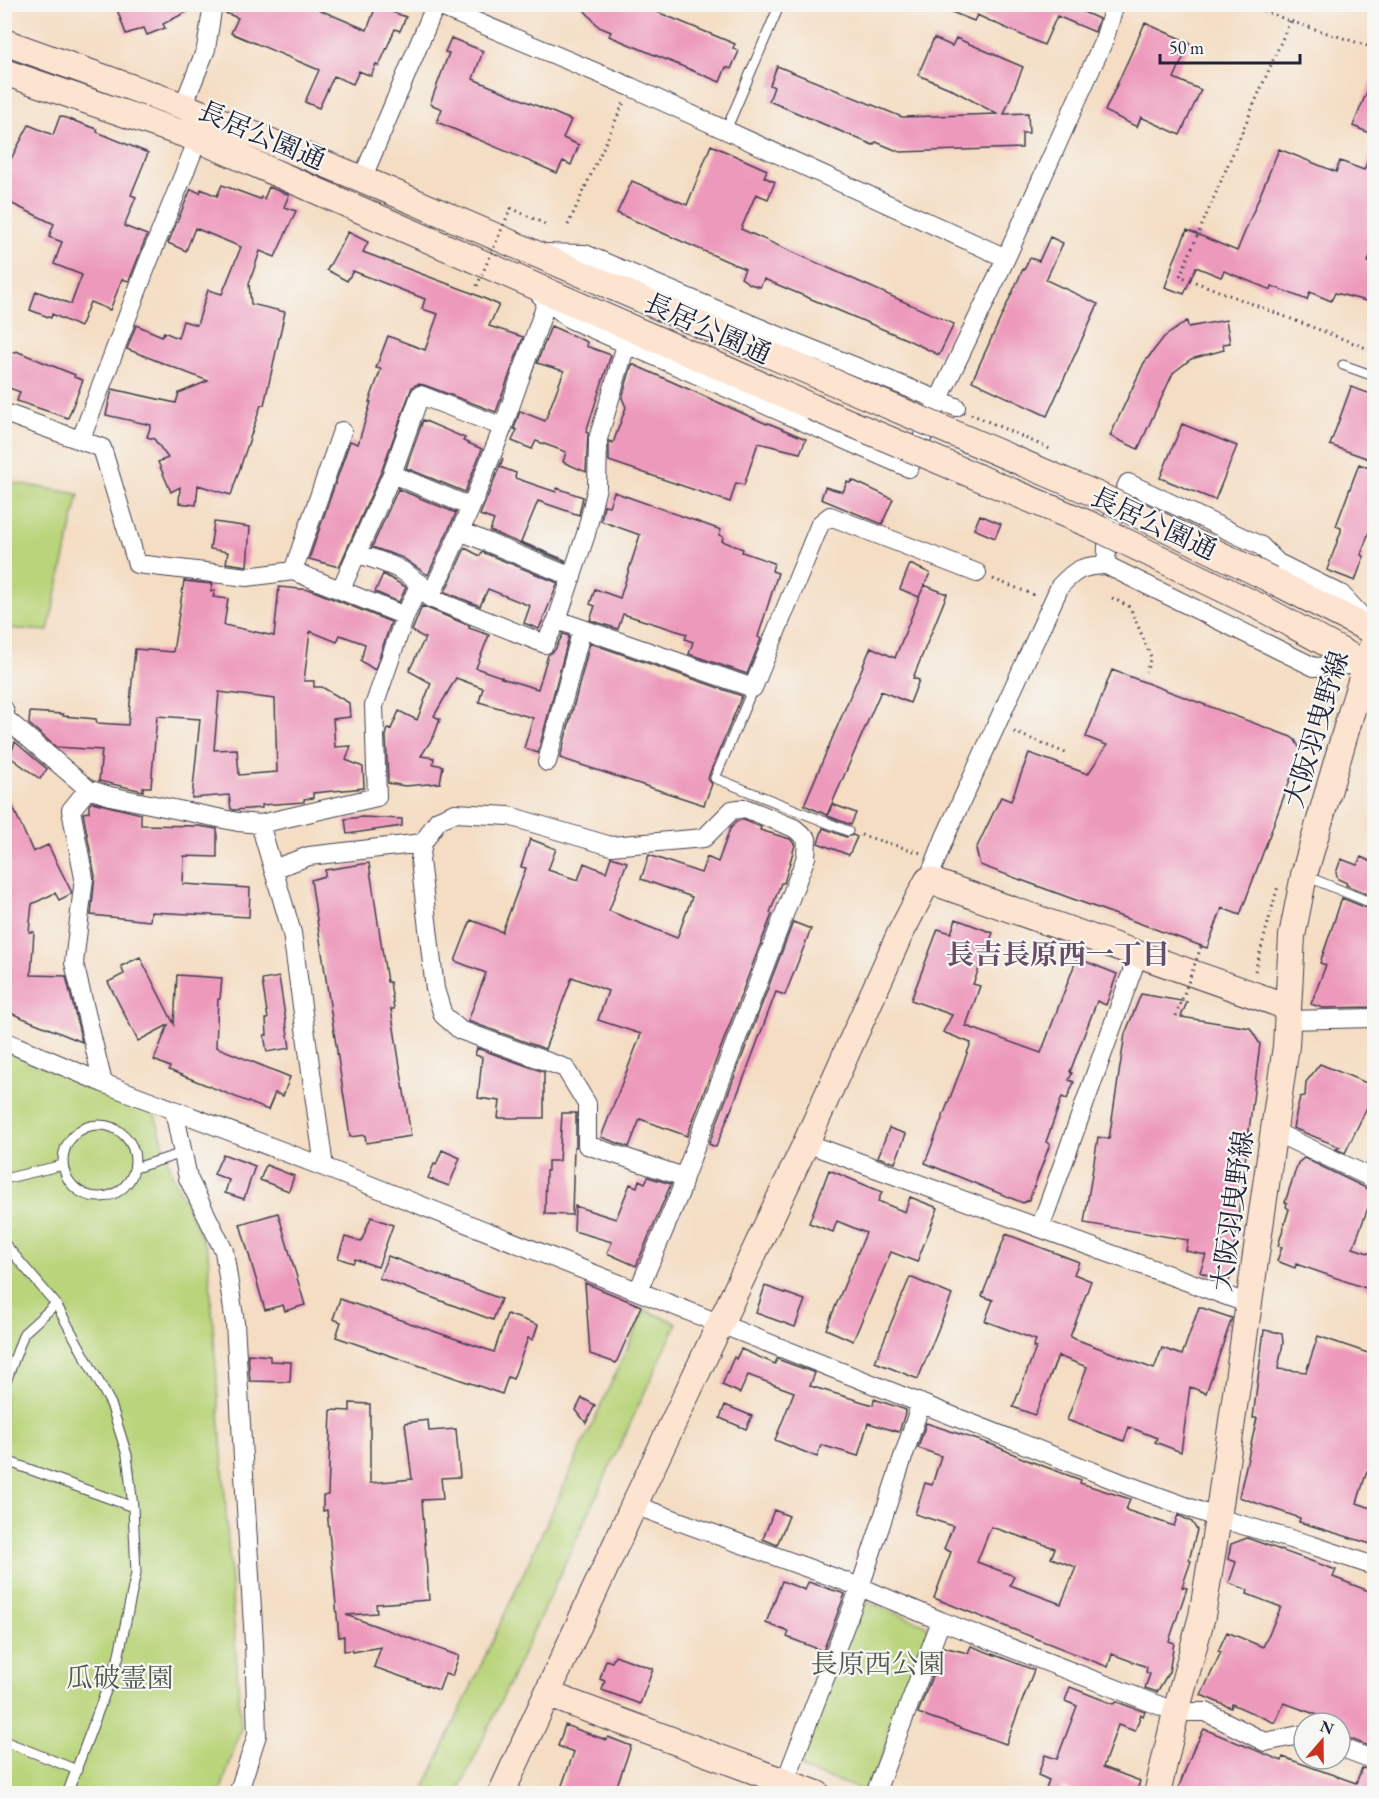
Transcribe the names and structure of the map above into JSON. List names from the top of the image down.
{
  "streets": {
    "main road": ["長居公園通", "大阪羽曳野線"]
  },
  "crossings": [
    ["長居公園通", "大阪羽曳野線"]
  ],
  "districts": ["長吉長原西一丁目"],
  "parks": ["長原西公園", "瓜破霊園"],
  "scale_bar": "50 m",
  "north": "top"
}
